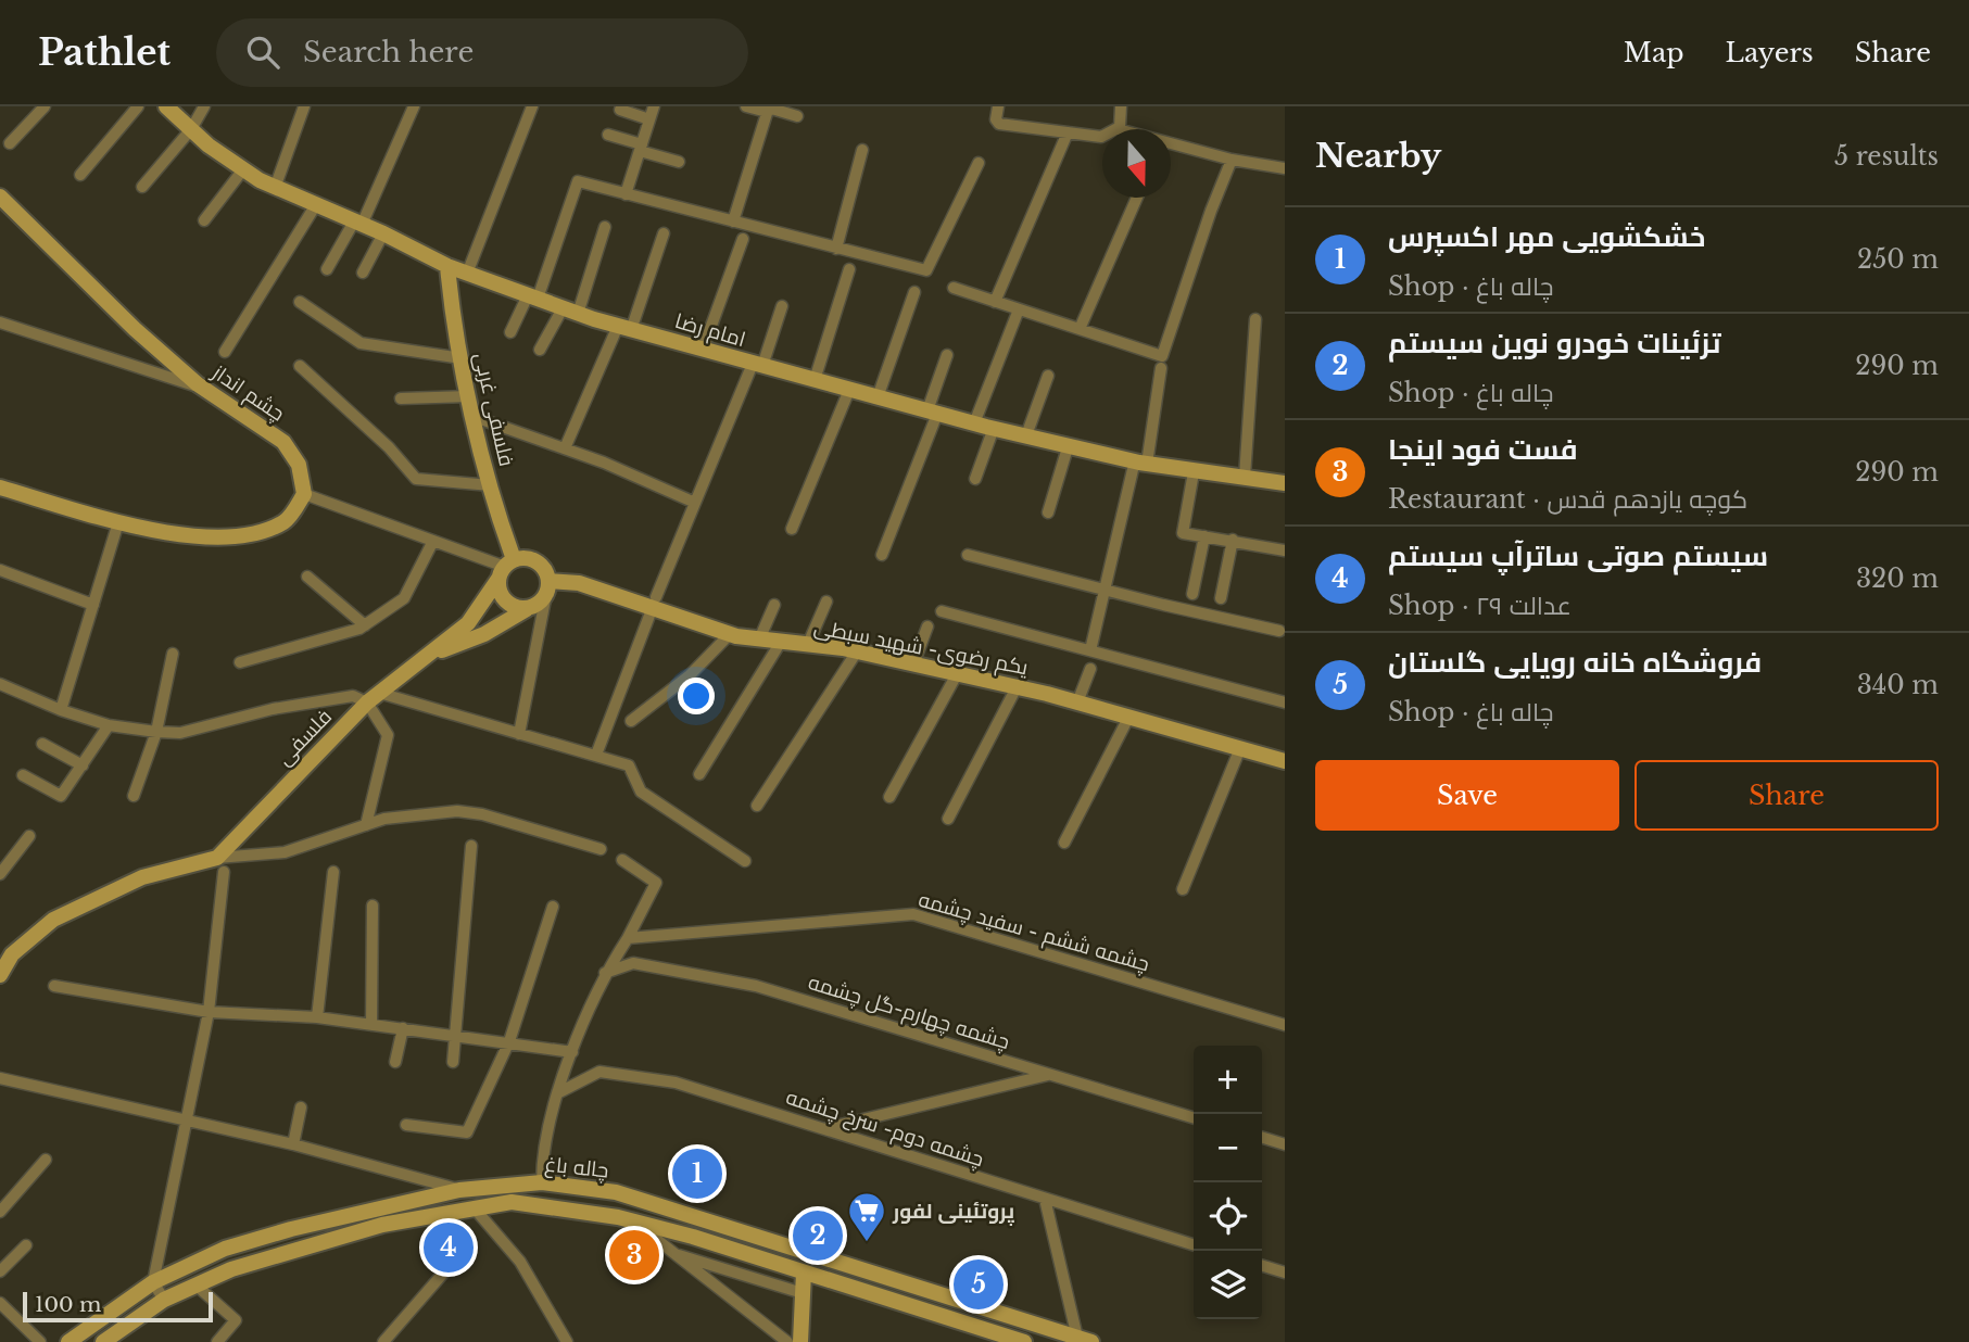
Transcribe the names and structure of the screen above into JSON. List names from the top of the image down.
{
  "streets": {
    "main road": [
      "امام رضا",
      "چشم انداز",
      "فلسفی غربی",
      "یکم رضوی- شهید سبطی",
      "فلسفی",
      "چاله باغ"
    ],
    "street": ["چشمه ششم - سفید چشمه", "چشمه چهارم-گل چشمه", "چشمه دوم- سرخ چشمه"]
  },
  "crossings": [
    ["امام رضا", "فلسفی غربی"],
    ["فلسفی غربی", "یکم رضوی- شهید سبطی"]
  ],
  "places": {
    "supermarket": ["پروتئینی لفور"]
  },
  "scale_bar": "100 m",
  "north": "bottom",
  "page": {
    "header": "Pathlet",
    "search": "Search here",
    "nav": ["Map", "Layers", "Share"],
    "heading": ["Nearby", "5 results"],
    "list": [
      {
        "mark": "1",
        "name": "خشکشویی مهر اکسپرس",
        "note": "Shop · چاله باغ",
        "value": "250 m"
      },
      {
        "mark": "2",
        "name": "تزئینات خودرو نوین سیستم",
        "note": "Shop · چاله باغ",
        "value": "290 m"
      },
      {
        "mark": "3",
        "name": "فست فود اينجا",
        "note": "Restaurant · کوچه یازدهم قدس",
        "value": "290 m"
      },
      {
        "mark": "4",
        "name": "سیستم صوتی ساترآپ سیستم",
        "note": "Shop · عدالت ۲۹",
        "value": "320 m"
      },
      {
        "mark": "5",
        "name": "فروشگاه خانه رویایی گلستان",
        "note": "Shop · چاله باغ",
        "value": "340 m"
      }
    ],
    "buttons": ["Save", "Share"],
    "map_buttons": ["+", "−"],
    "pins": [
      "1",
      "2",
      "4",
      "3",
      "5"
    ],
    "scale": "100 m"
  }
}
